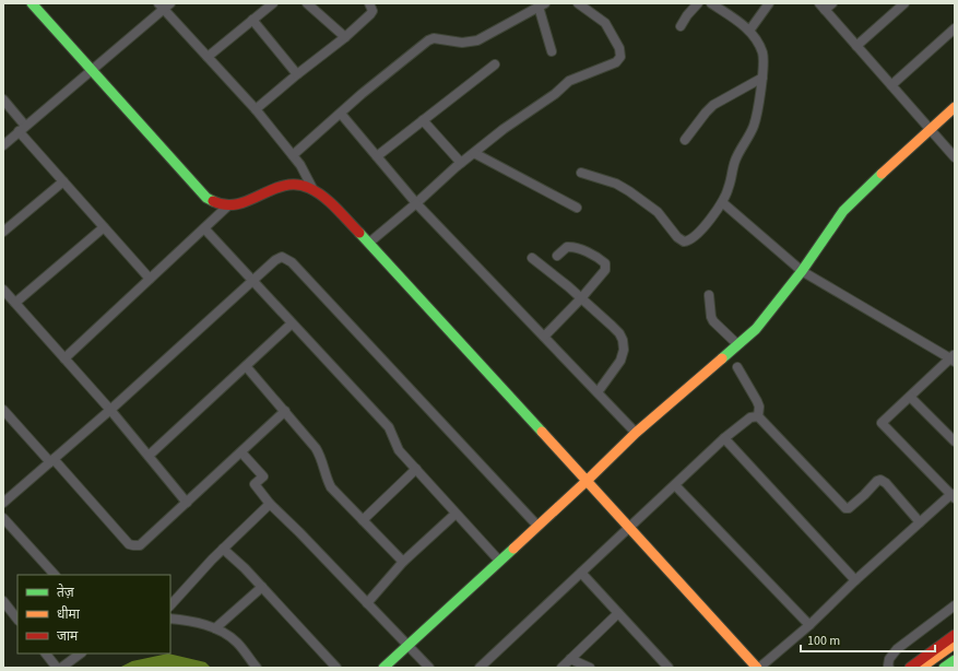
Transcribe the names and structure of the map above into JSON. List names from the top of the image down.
{
  "legend": ["तेज़", "धीमा", "जाम"],
  "scale_bar": "100 m"
}
